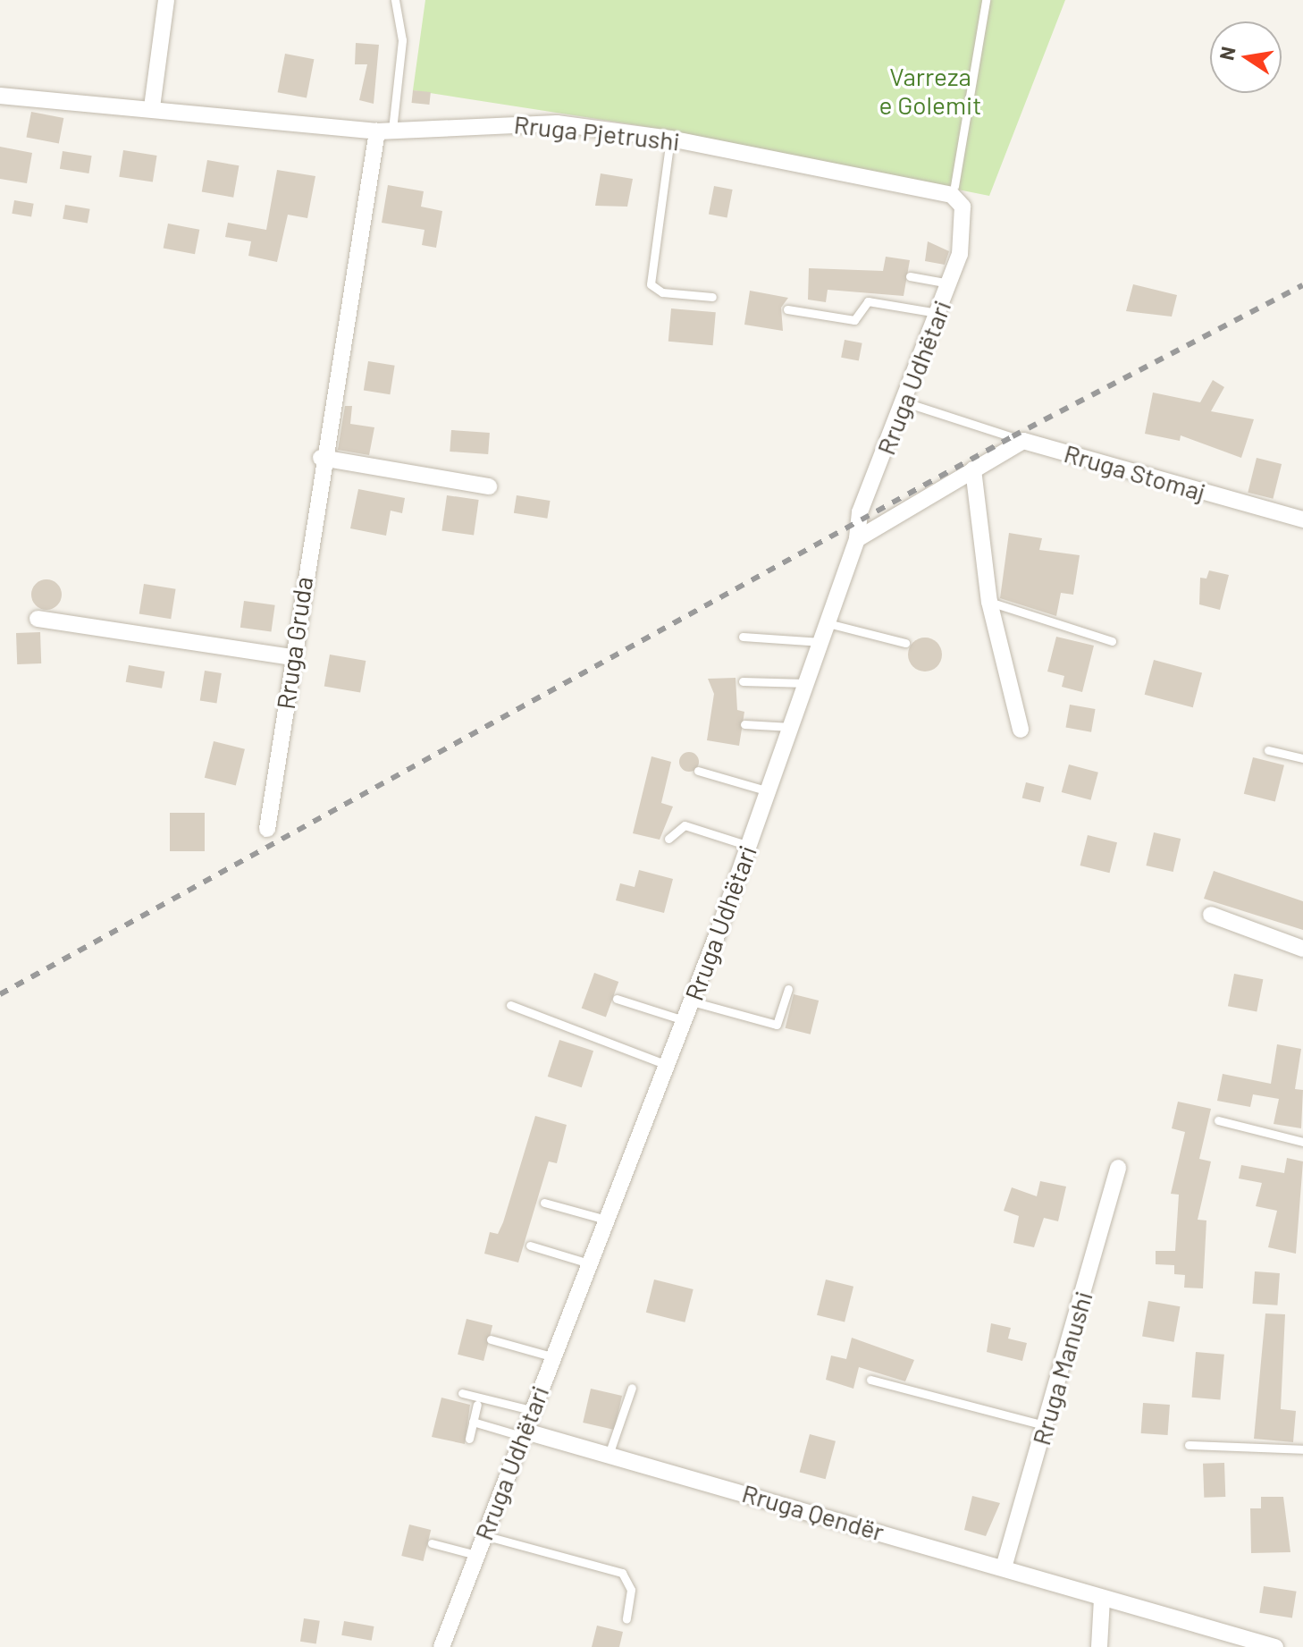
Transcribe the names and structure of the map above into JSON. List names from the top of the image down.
{
  "streets": {
    "street": [
      "Rruga Pjetrushi",
      "Rruga Udhëtari",
      "Rruga Stomaj",
      "Rruga Gruda",
      "Rruga Manushi",
      "Rruga Qendër"
    ]
  },
  "crossings": [
    ["Rruga Pjetrushi", "Rruga Udhëtari"],
    ["Rruga Pjetrushi", "Rruga Gruda"],
    ["Rruga Udhëtari", "Rruga Qendër"],
    ["Rruga Manushi", "Rruga Qendër"]
  ],
  "parks": ["Varreza e Golemit"],
  "north": "left"
}
